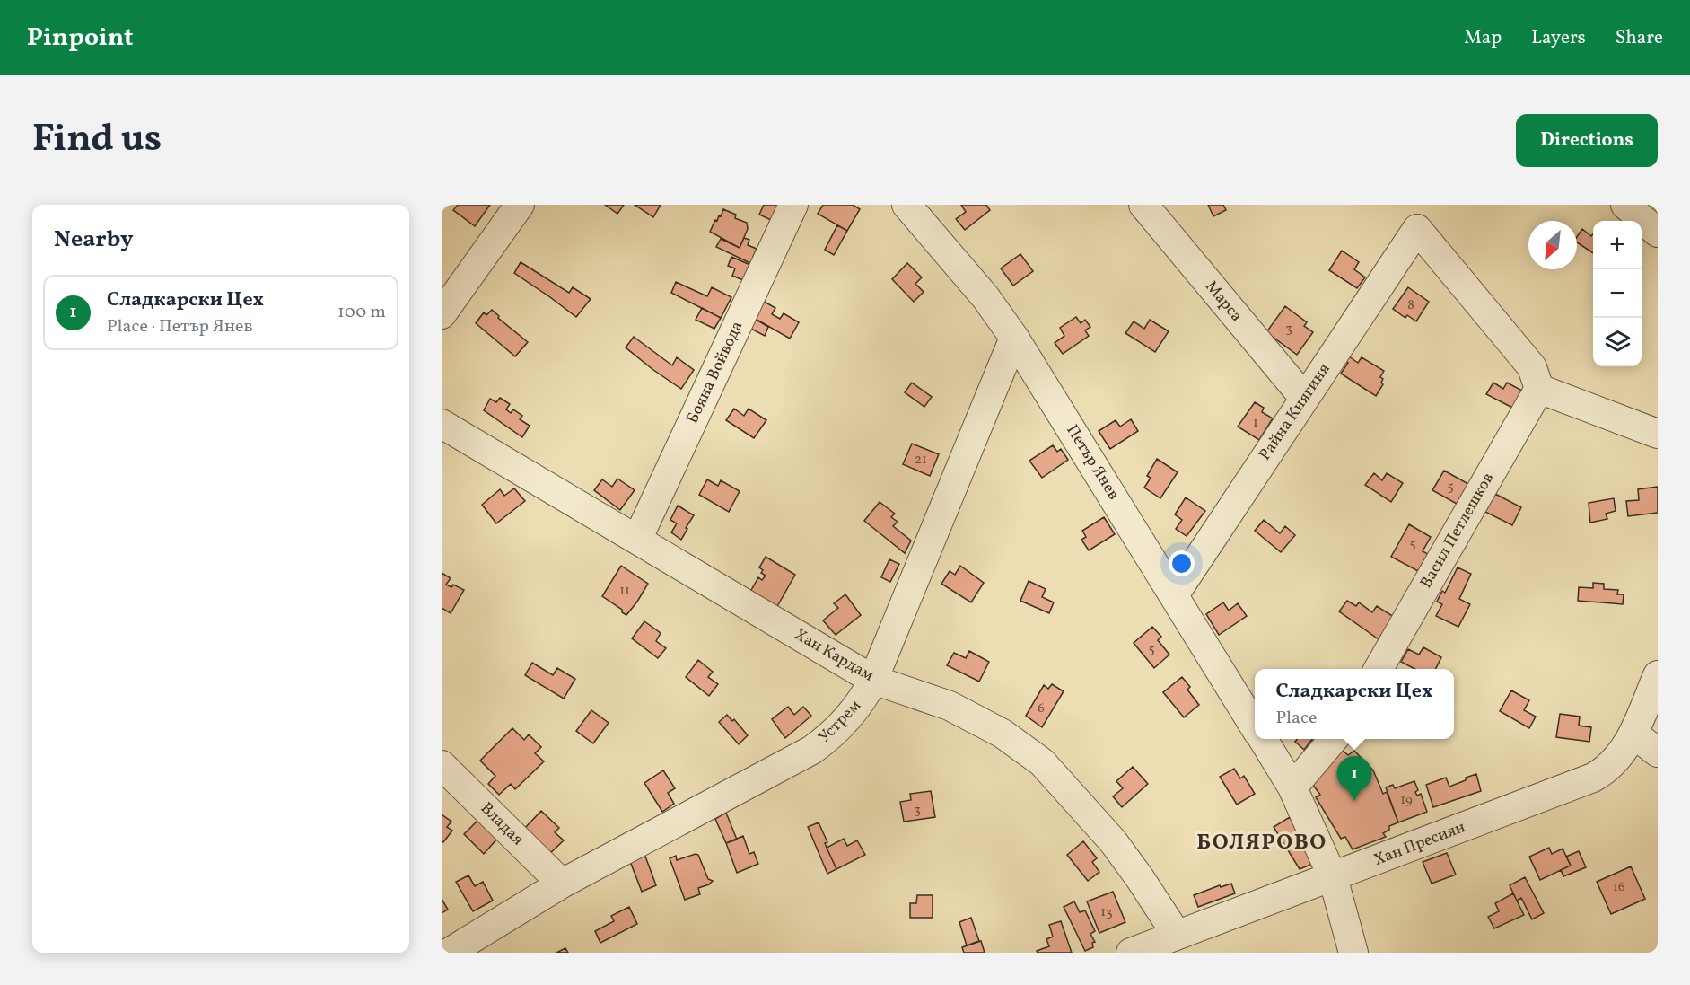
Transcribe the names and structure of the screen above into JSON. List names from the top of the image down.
{
  "streets": {
    "street": [
      "Марса",
      "Бояна Войвода",
      "Райна Княгиня",
      "Петър Янев",
      "Васил Петлешков",
      "Хан Кардам",
      "Устрем",
      "Владая",
      "Хан Пресиян"
    ]
  },
  "crossings": [
    ["Марса", "Райна Княгиня"],
    ["Бояна Войвода", "Хан Кардам"],
    ["Райна Княгиня", "Петър Янев"],
    ["Райна Княгиня", "Васил Петлешков"],
    ["Петър Янев", "Устрем"],
    ["Петър Янев", "Хан Пресиян"],
    ["Хан Кардам", "Устрем"],
    ["Хан Кардам", "Хан Пресиян"],
    ["Устрем", "Владая"]
  ],
  "districts": ["БОЛЯРОВО"],
  "house_numbers": [
    "8",
    "3",
    "1",
    "21",
    "5",
    "5",
    "11",
    "5",
    "6",
    "19",
    "3",
    "16",
    "13"
  ],
  "north": "bottom left",
  "page": {
    "header": "Pinpoint",
    "nav": ["Map", "Layers", "Share"],
    "title": "Find us",
    "buttons": "Directions",
    "heading": "Nearby",
    "map_buttons": ["+", "−"],
    "list": [
      {
        "mark": "1",
        "name": "Сладкарски Цех",
        "note": "Place · Петър Янев",
        "value": "100 m"
      }
    ],
    "popup": ["Сладкарски Цех", "Place"],
    "pins": "1"
  }
}
